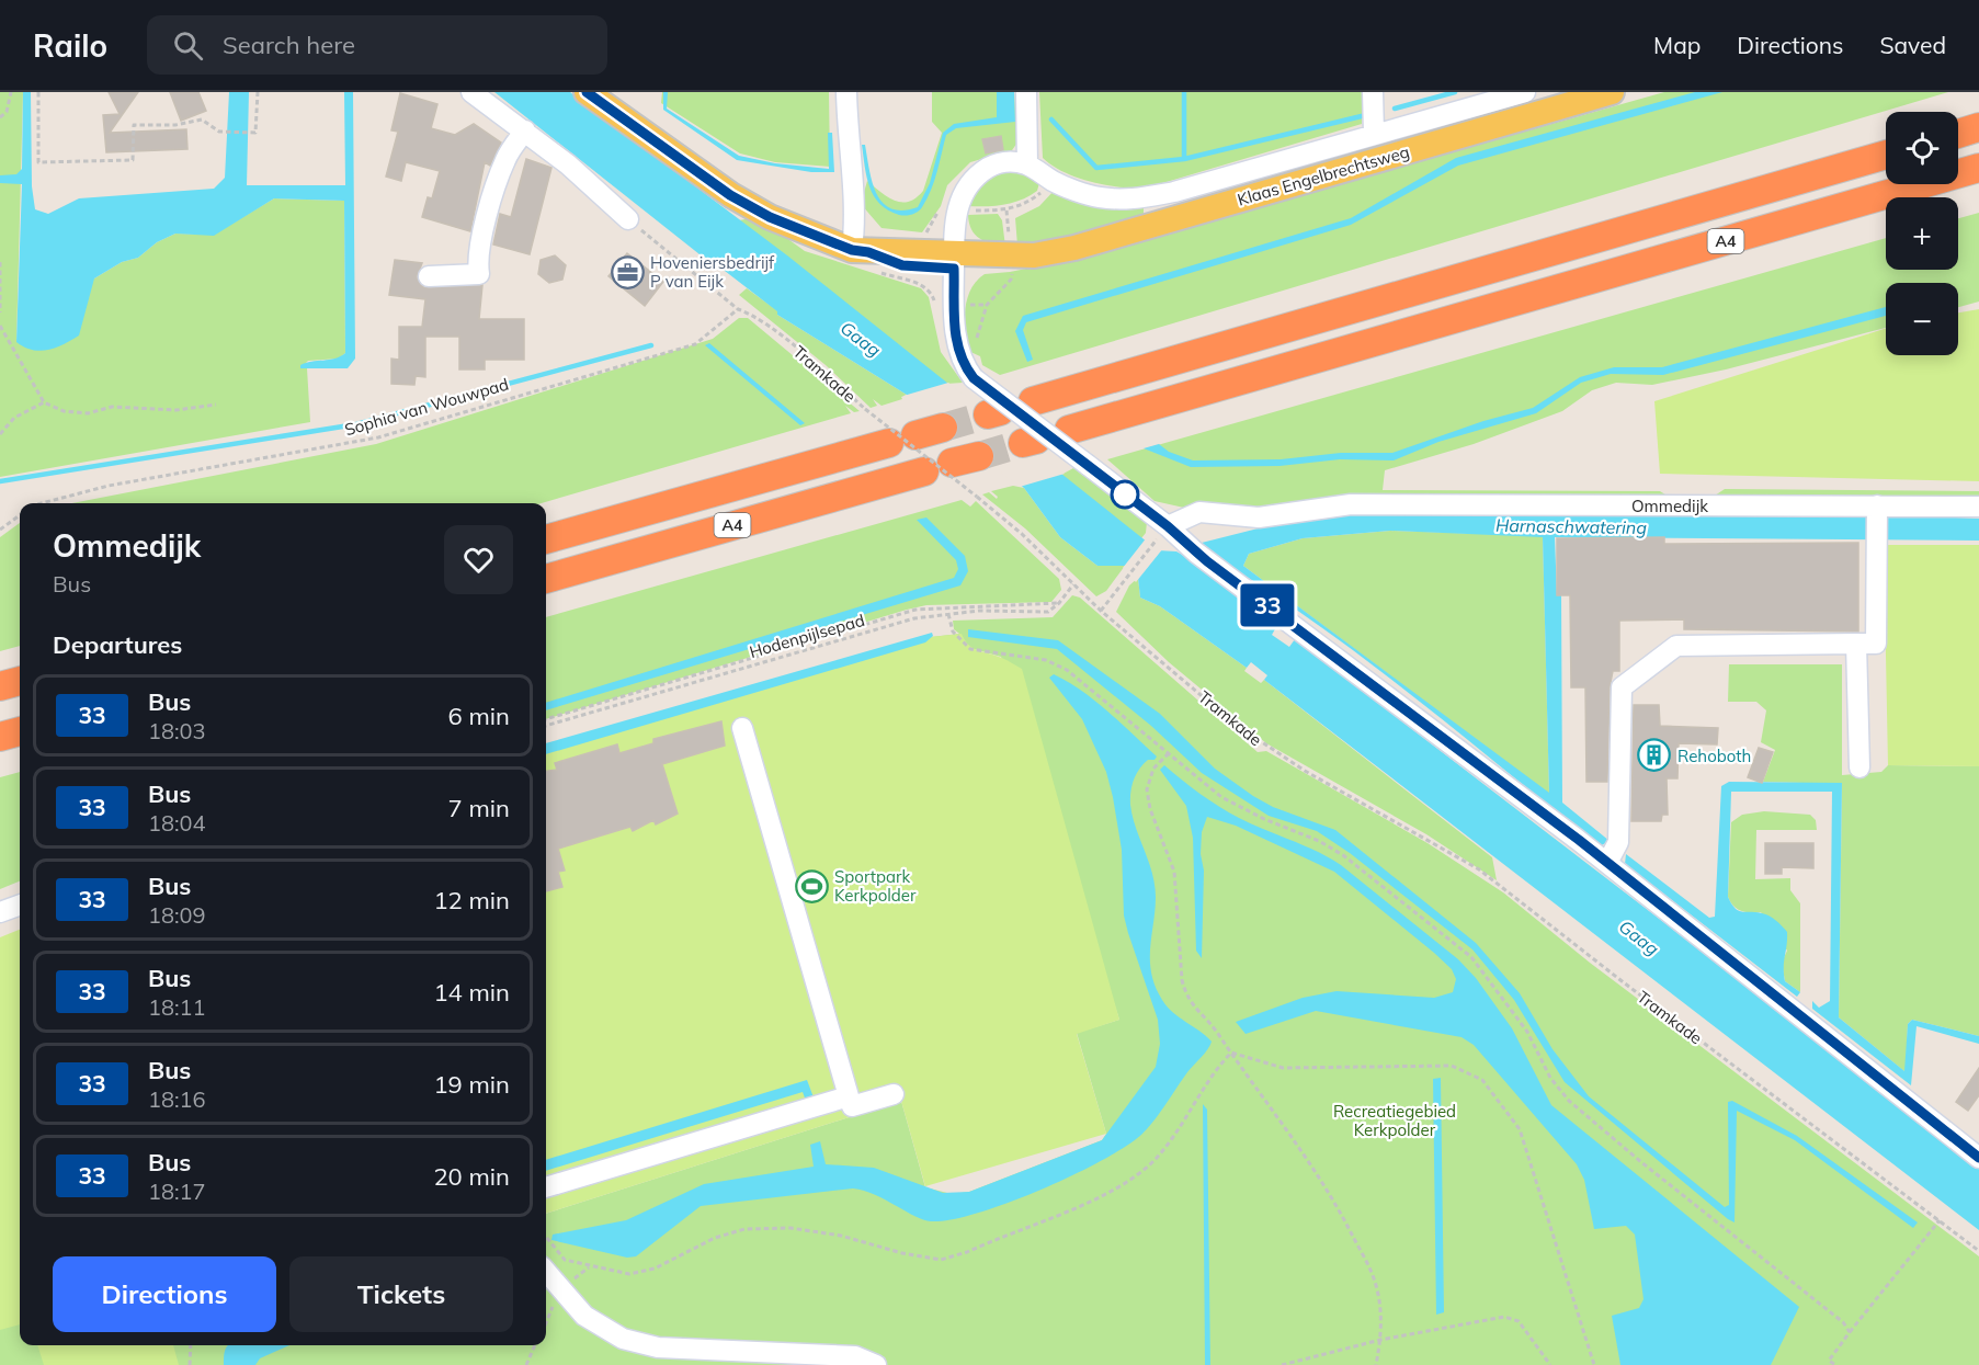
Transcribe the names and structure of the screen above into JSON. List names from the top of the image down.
{
  "streets": {
    "highway": ["A4"],
    "main road": ["Klaas Engelbrechtsweg"],
    "street": ["Ommedijk"],
    "path": ["Tramkade", "Sophia van Wouwpad", "Hodenpijlsepad"]
  },
  "crossings": [
    ["Tramkade", "Sophia van Wouwpad"]
  ],
  "water": ["Gaag", "Harnaschwatering"],
  "parks": ["Recreatiegebied Kerkpolder"],
  "places": {
    "office": ["Hoveniersbedrijf P van Eijk"],
    "building": ["Rehoboth"],
    "sports": ["Sportpark Kerkpolder"]
  },
  "lines": ["bus line 33"],
  "page": {
    "header": "Railo",
    "search": "Search here",
    "nav": ["Map", "Directions", "Saved"],
    "on_map": "33",
    "map_buttons": ["+", "−"],
    "heading": [
      ["Ommedijk", "Bus"],
      "Departures"
    ],
    "list": [
      {
        "mark": "33",
        "name": "Bus",
        "note": "18:03",
        "value": "6 min"
      },
      {
        "mark": "33",
        "name": "Bus",
        "note": "18:04",
        "value": "7 min"
      },
      {
        "mark": "33",
        "name": "Bus",
        "note": "18:09",
        "value": "12 min"
      },
      {
        "mark": "33",
        "name": "Bus",
        "note": "18:11",
        "value": "14 min"
      },
      {
        "mark": "33",
        "name": "Bus",
        "note": "18:16",
        "value": "19 min"
      },
      {
        "mark": "33",
        "name": "Bus",
        "note": "18:17",
        "value": "20 min"
      }
    ],
    "buttons": ["Directions", "Tickets"]
  }
}
